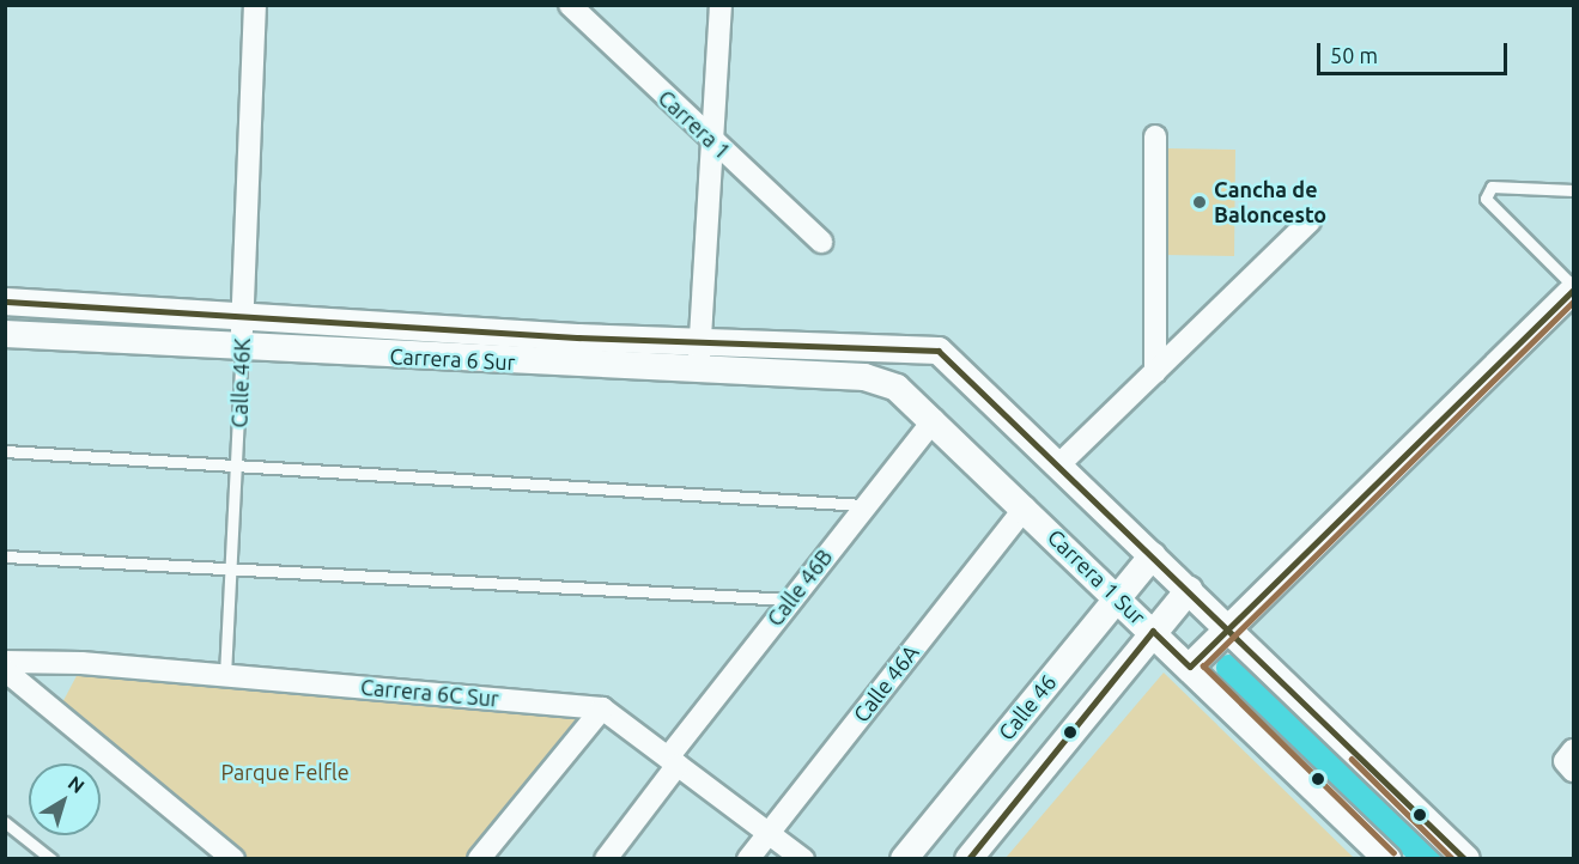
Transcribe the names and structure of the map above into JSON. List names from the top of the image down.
{
  "streets": {
    "street": [
      "Carrera 1",
      "Carrera 6 Sur",
      "Calle 46K",
      "Carrera 1 Sur",
      "Calle 46B",
      "Calle 46A",
      "Carrera 6C Sur",
      "Calle 46"
    ]
  },
  "crossings": [
    ["Carrera 6 Sur", "Calle 46K"],
    ["Carrera 6 Sur", "Carrera 1 Sur"],
    ["Calle 46K", "Carrera 6C Sur"],
    ["Carrera 1 Sur", "Calle 46B"],
    ["Carrera 1 Sur", "Calle 46A"],
    ["Carrera 1 Sur", "Calle 46"]
  ],
  "parks": ["Parque Felfle"],
  "places": ["Cancha de Baloncesto"],
  "scale_bar": "50 m",
  "north": "top right"
}
